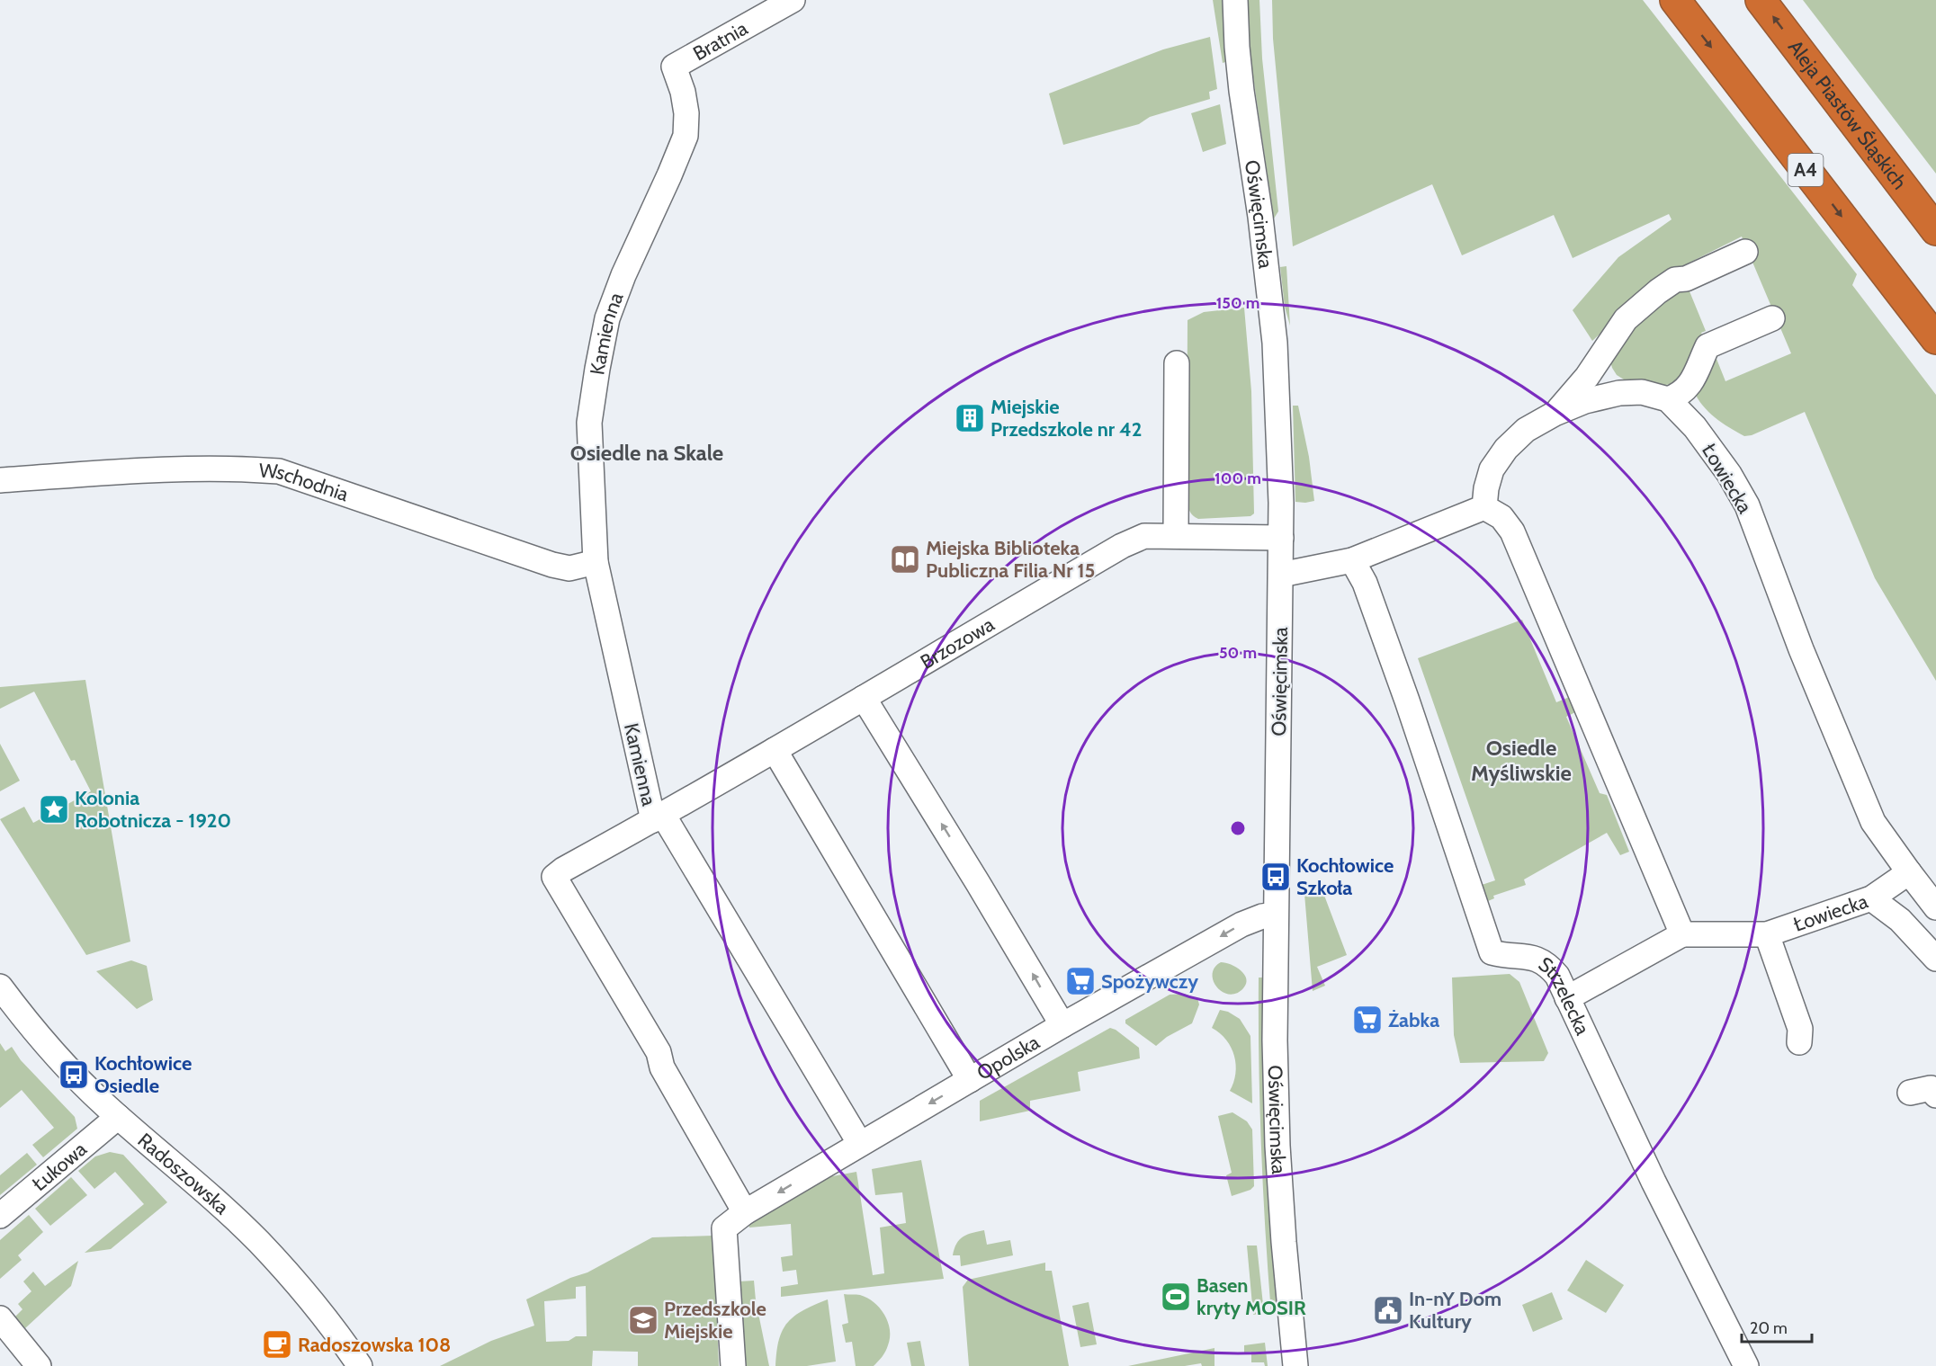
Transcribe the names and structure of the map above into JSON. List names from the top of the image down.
{
  "streets": {
    "highway": ["Aleja Piastów Śląskich", "A4"],
    "street": [
      "Bratnia",
      "Oświęcimska",
      "Kamienna",
      "Łowiecka",
      "Wschodnia",
      "Brzozowa",
      "Strzelecka",
      "Opolska",
      "Łukowa",
      "Radoszowska"
    ]
  },
  "crossings": [
    ["Bratnia", "Kamienna"],
    ["Oświęcimska", "Brzozowa"],
    ["Oświęcimska", "Opolska"],
    ["Kamienna", "Wschodnia"],
    ["Kamienna", "Brzozowa"],
    ["Kamienna", "Opolska"],
    ["Łukowa", "Radoszowska"]
  ],
  "one_way": ["Opolska"],
  "districts": ["Osiedle na Skale", "Osiedle Myśliwskie"],
  "places": {
    "building": ["Miejskie Przedszkole nr 42"],
    "library": ["Miejska Biblioteka Publiczna Filia Nr 15"],
    "place": ["Kolonia Robotnicza - 1920"],
    "bus stop": ["Kochłowice Szkoła", "Kochłowice Osiedle"],
    "supermarket": ["Spożywczy", "Żabka"],
    "sports": ["Basen kryty MOSIR"],
    "public building": ["In-nY Dom Kultury"],
    "school or university": ["Przedszkole Miejskie"],
    "cafe": ["Radoszowska 108"]
  },
  "scale_bar": "20 m",
  "rings": ["150 m", "100 m", "50 m"]
}
